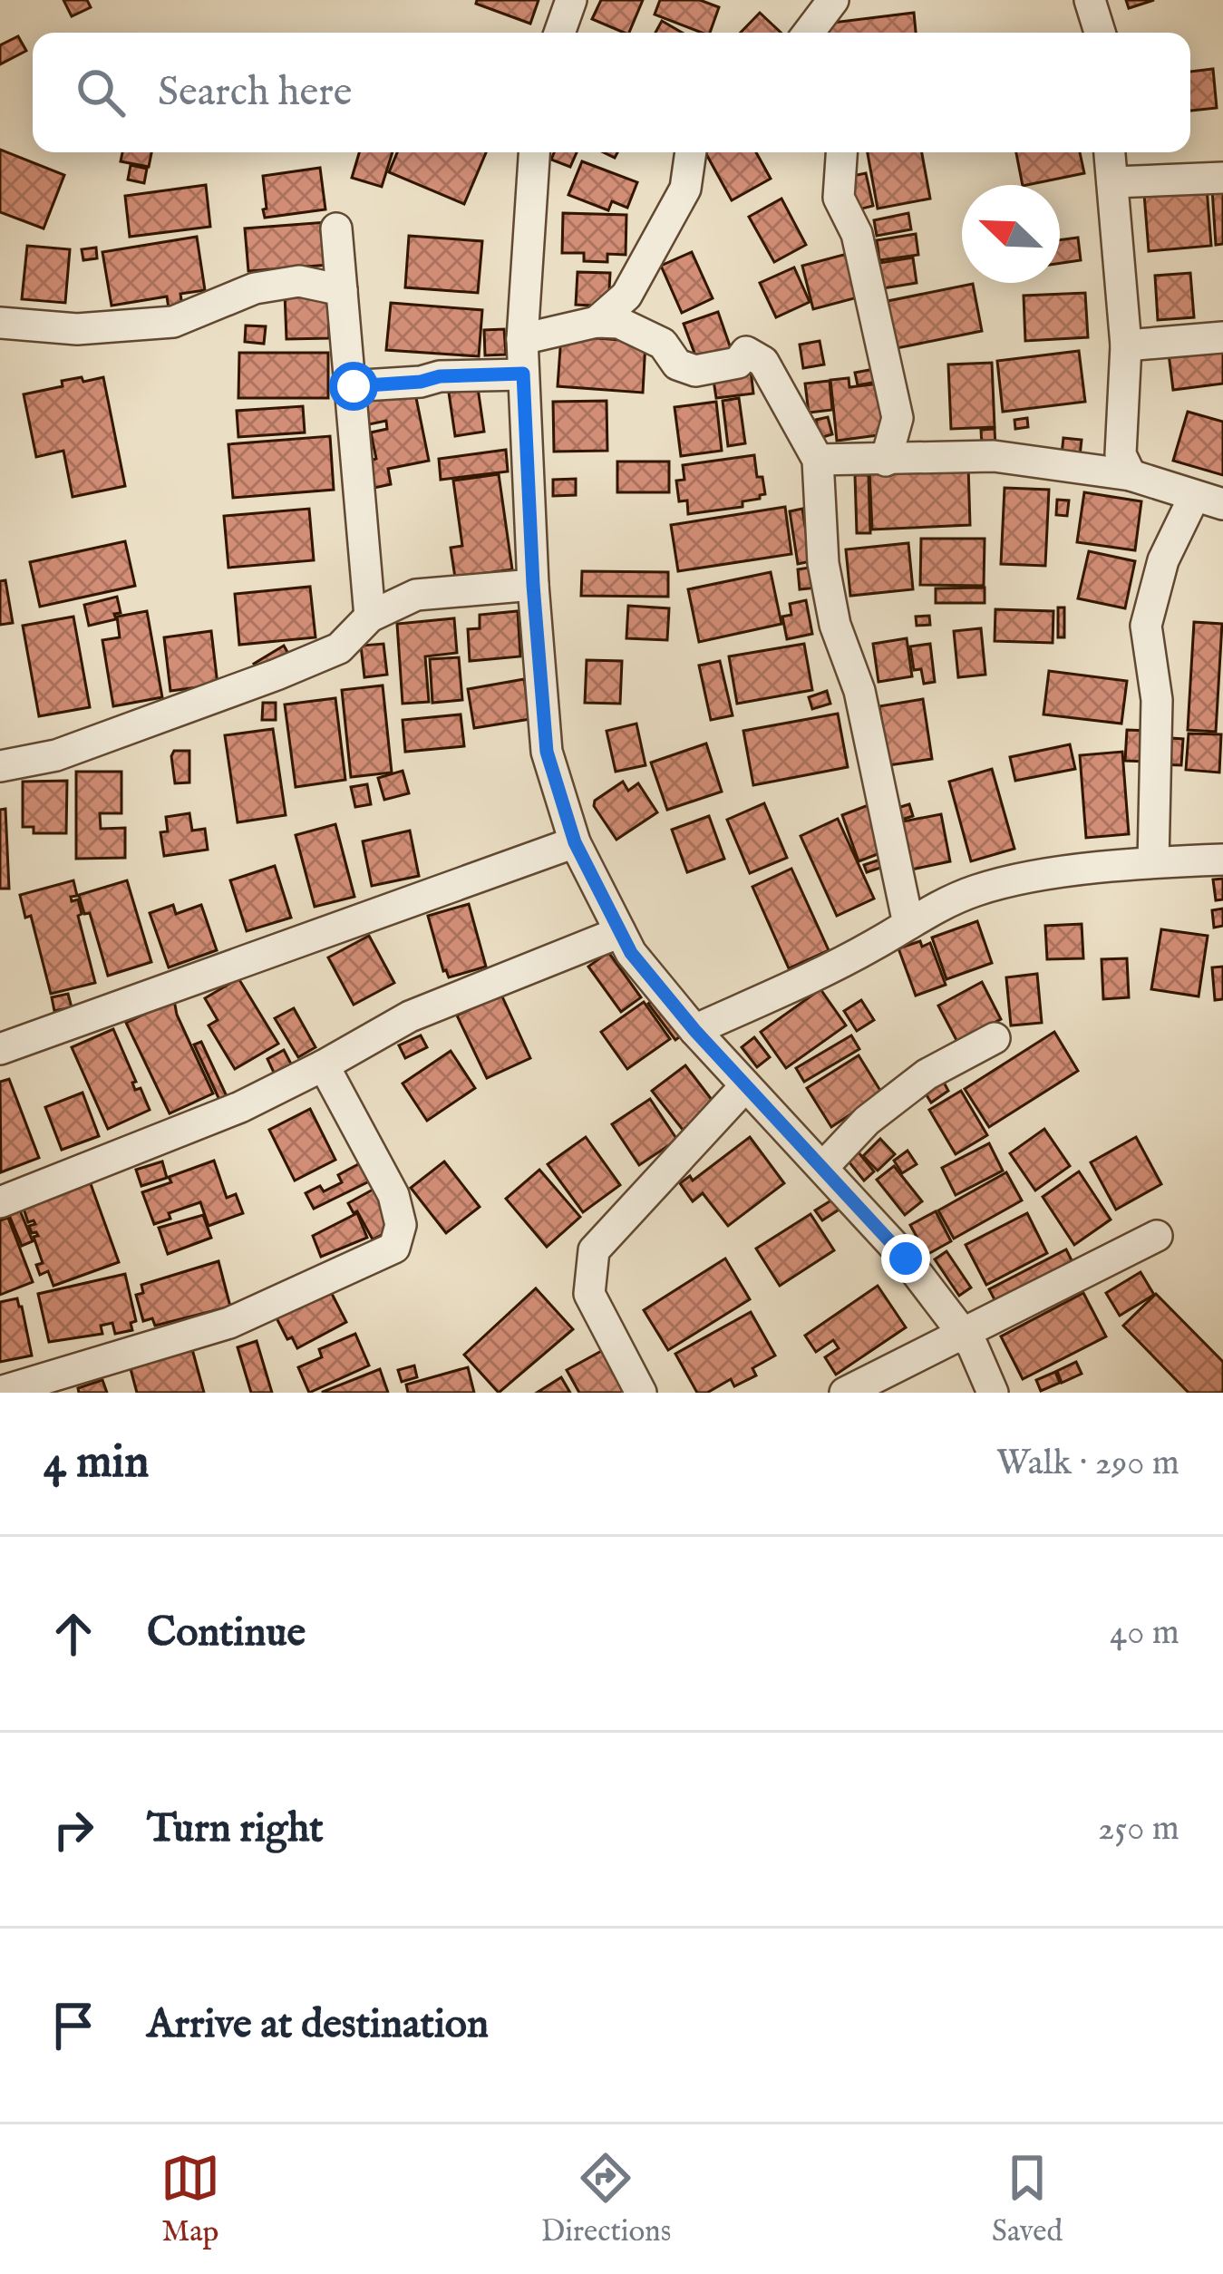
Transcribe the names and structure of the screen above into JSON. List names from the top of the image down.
{
  "north": "top left",
  "page": {
    "search": "Search here",
    "heading": ["4 min", "Walk · 290 m"],
    "list": [
      ["Continue", "40 m"],
      ["Turn right", "250 m"],
      "Arrive at destination"
    ],
    "nav": ["Map", "Directions", "Saved"]
  }
}
